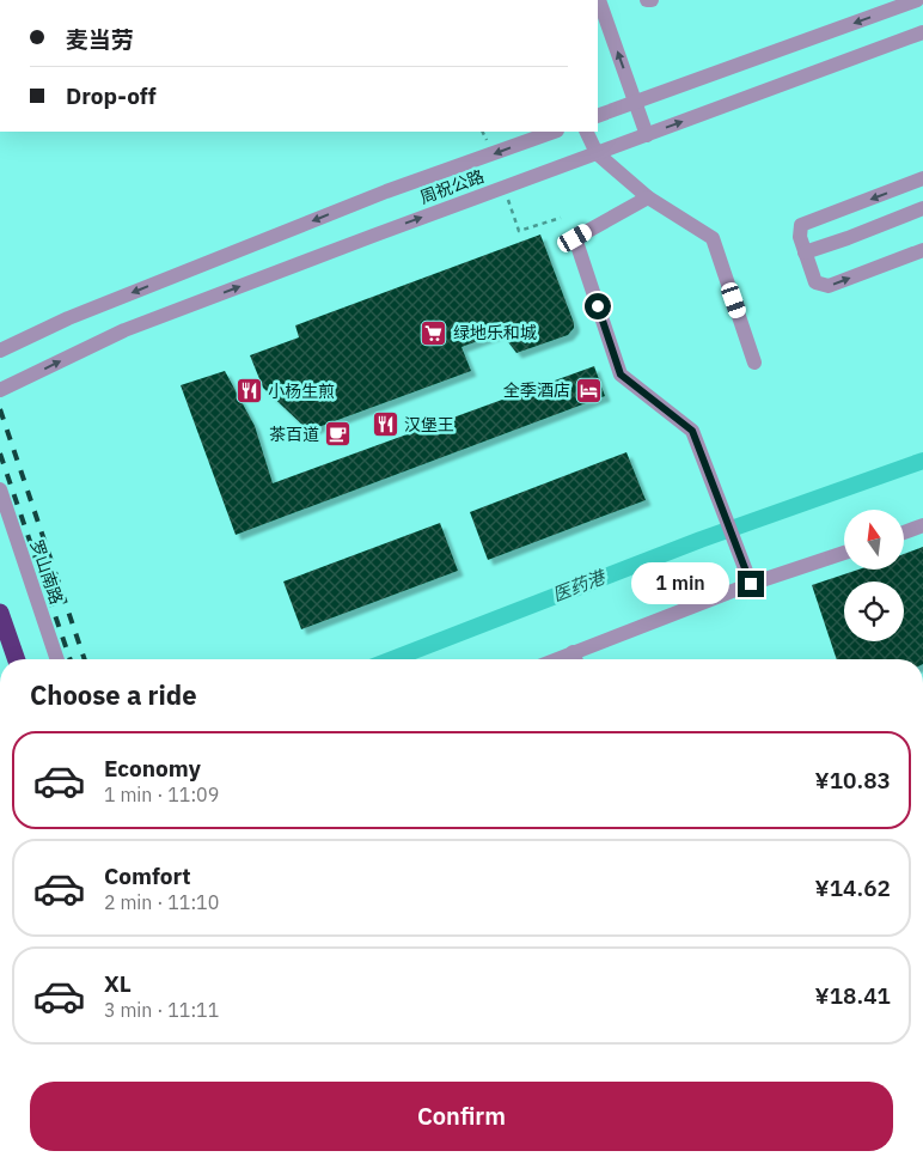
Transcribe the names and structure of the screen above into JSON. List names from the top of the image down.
{
  "streets": {
    "street": ["周祝公路", "罗山南路"]
  },
  "water": ["医药港"],
  "places": {
    "supermarket": ["绿地乐和城"],
    "hotel": ["全季酒店"],
    "restaurant": ["小杨生煎", "汉堡王"],
    "cafe": ["茶百道"]
  },
  "north": "top",
  "page": {
    "banner": ["麦当劳", "Drop-off"],
    "bubble": "1 min",
    "heading": "Choose a ride",
    "list": [
      {
        "name": "Economy",
        "note": "1 min · 11:09",
        "value": "¥10.83"
      },
      {
        "name": "Comfort",
        "note": "2 min · 11:10",
        "value": "¥14.62"
      },
      {
        "name": "XL",
        "note": "3 min · 11:11",
        "value": "¥18.41"
      }
    ],
    "buttons": "Confirm"
  }
}
